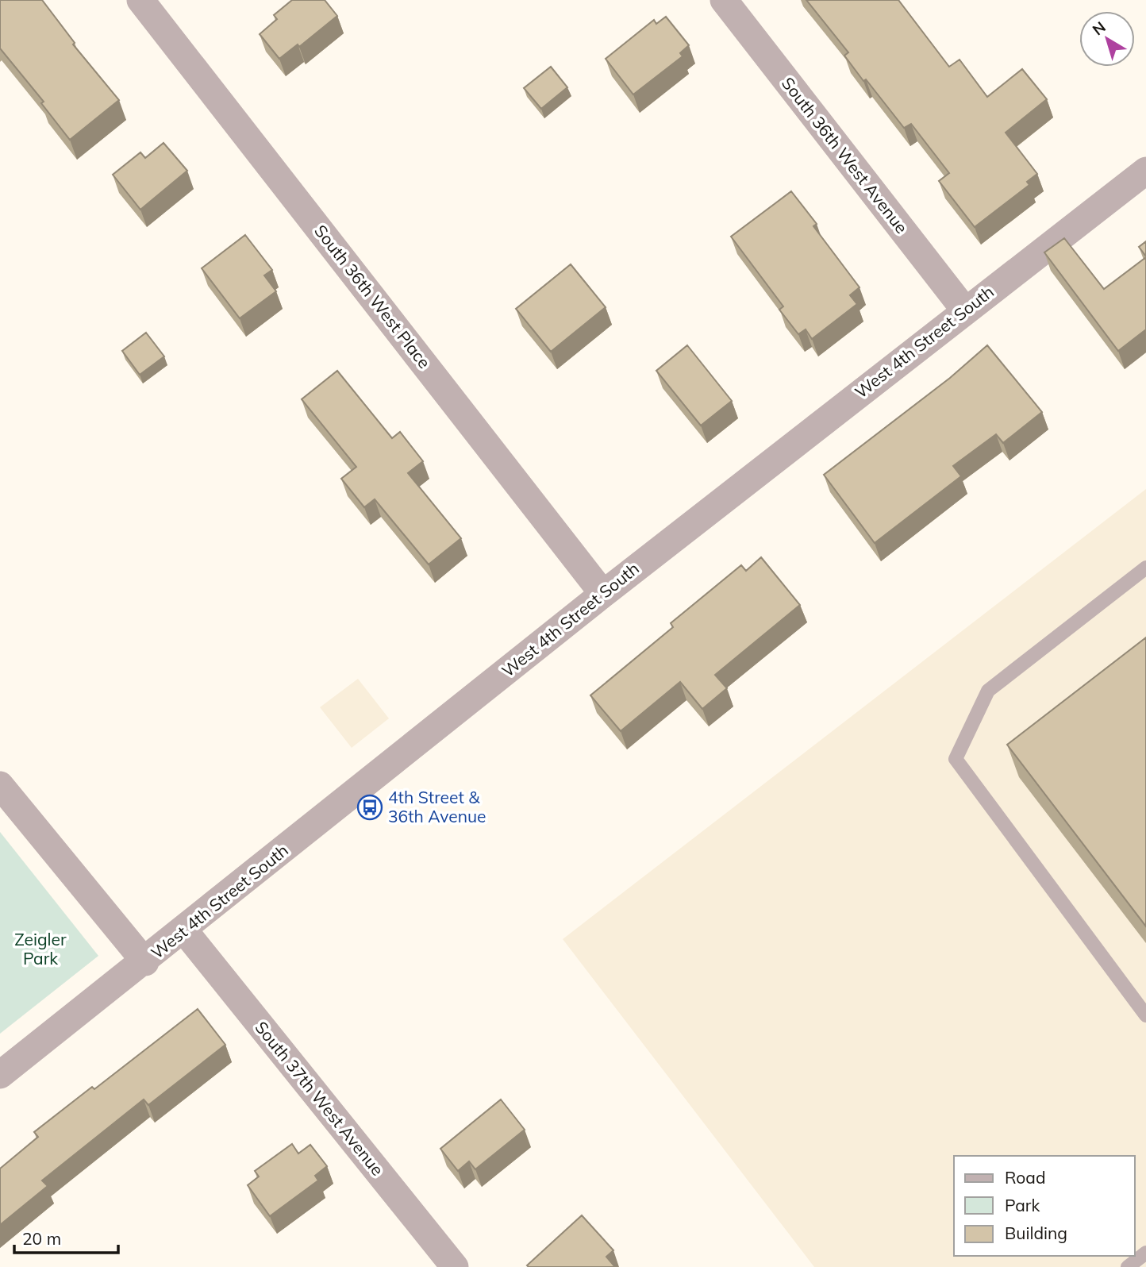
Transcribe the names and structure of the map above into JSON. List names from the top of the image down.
{
  "streets": {
    "street": [
      "South 36th West Avenue",
      "South 36th West Place",
      "West 4th Street South",
      "South 37th West Avenue"
    ]
  },
  "crossings": [
    ["South 36th West Avenue", "West 4th Street South"],
    ["South 36th West Place", "West 4th Street South"],
    ["West 4th Street South", "South 37th West Avenue"]
  ],
  "parks": ["Zeigler Park"],
  "places": {
    "bus stop": ["4th Street & 36th Avenue"]
  },
  "legend": ["Road", "Park", "Building"],
  "scale_bar": "20 m",
  "north": "top left"
}
